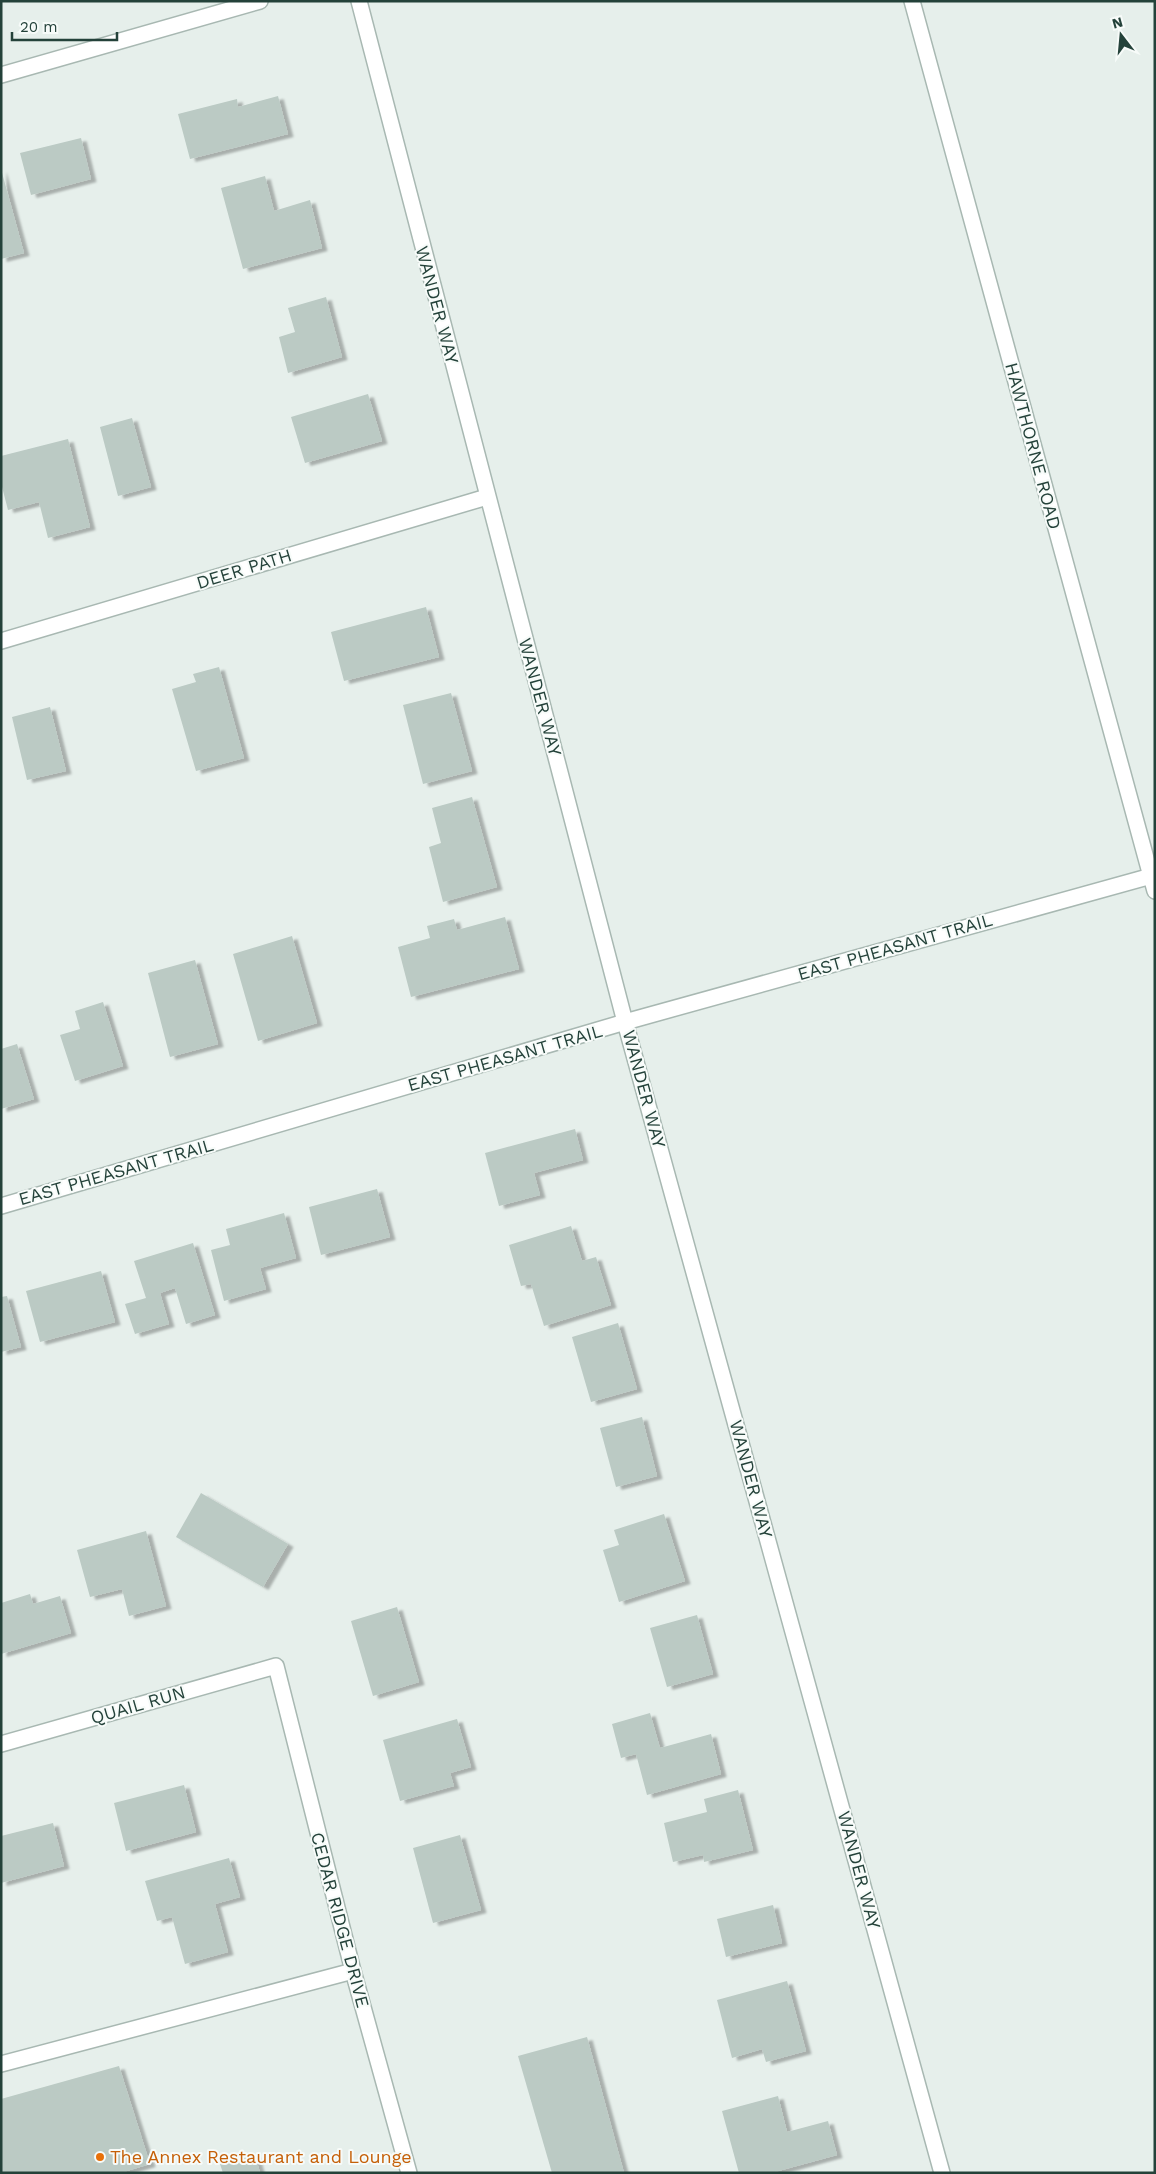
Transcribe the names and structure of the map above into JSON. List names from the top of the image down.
{
  "streets": {
    "street": [
      "WANDER WAY",
      "HAWTHORNE ROAD",
      "DEER PATH",
      "EAST PHEASANT TRAIL",
      "QUAIL RUN",
      "CEDAR RIDGE DRIVE"
    ]
  },
  "crossings": [
    ["WANDER WAY", "DEER PATH"],
    ["WANDER WAY", "EAST PHEASANT TRAIL"],
    ["HAWTHORNE ROAD", "EAST PHEASANT TRAIL"],
    ["QUAIL RUN", "CEDAR RIDGE DRIVE"]
  ],
  "places": ["The Annex Restaurant and Lounge"],
  "scale_bar": "20 m",
  "north": "top"
}
